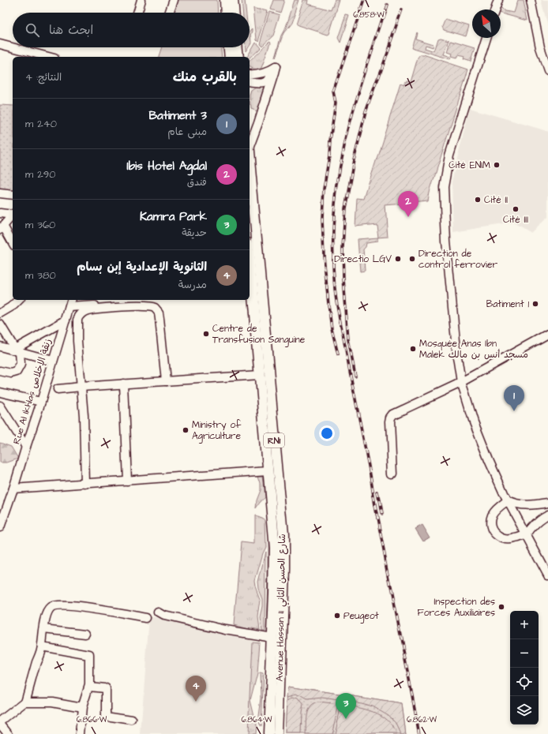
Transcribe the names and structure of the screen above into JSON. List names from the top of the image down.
{
  "streets": {
    "main road": ["RN1", "Avenue Hassan II شارع الحسن الثاني"],
    "street": ["Rue Al Ikhlas زنقة الإخلاص"]
  },
  "places": [
    "Cité ENIM",
    "Cité II",
    "Cité III",
    "Directio LGV",
    "Direction de control ferrovier",
    "Batiment 1",
    "Centre de Transfusion Sanguine",
    "Mosquée Anas Ibn Malek مسجد أنس بن مالك",
    "Ministry of Agriculture",
    "Inspection des Forces Auxiliaires",
    "Peugeot"
  ],
  "north": "top left",
  "page": {
    "search": "ابحث هنا",
    "heading": ["بالقرب منك", "النتائج: 4"],
    "list": [
      {
        "mark": "1",
        "name": "Batiment 3",
        "note": "مبنى عام",
        "value": "240 m"
      },
      {
        "mark": "2",
        "name": "Ibis Hotel Agdal",
        "note": "فندق",
        "value": "290 m"
      },
      {
        "mark": "3",
        "name": "Kamra Park",
        "note": "حديقة",
        "value": "360 m"
      },
      {
        "mark": "4",
        "name": "الثانوية الإعدادية إبن بسام",
        "note": "مدرسة",
        "value": "380 m"
      }
    ],
    "pins": [
      "2",
      "1",
      "4",
      "3"
    ],
    "map_buttons": ["+", "−"]
  },
  "coordinates": [
    "6.858°W",
    "6.866°W",
    "6.864°W",
    "6.862°W"
  ]
}
